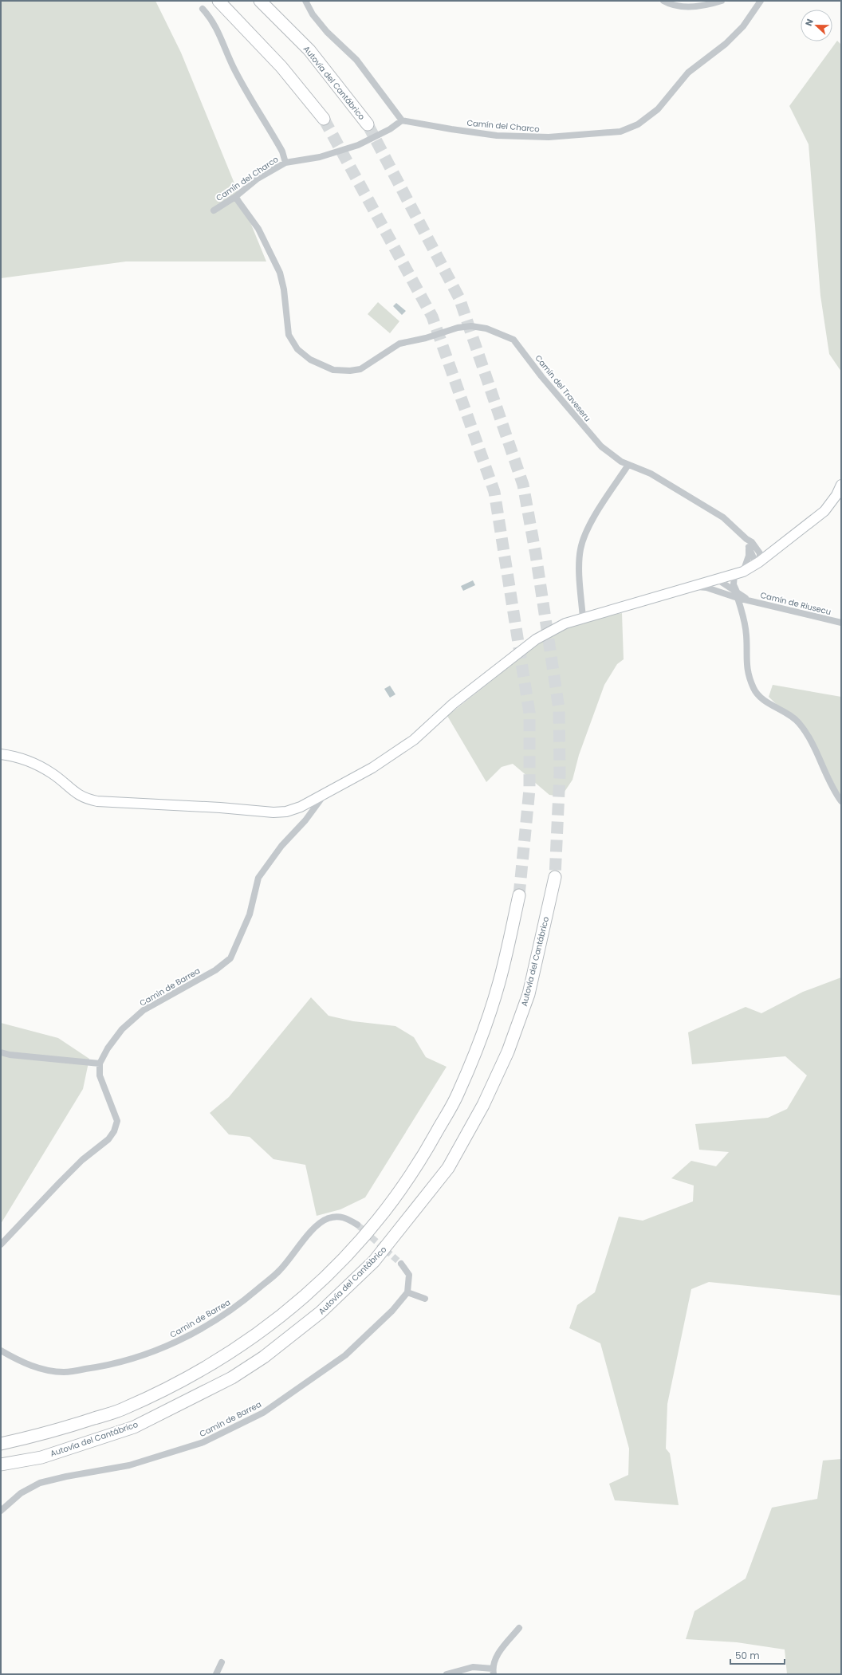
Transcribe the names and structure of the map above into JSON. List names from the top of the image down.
{
  "streets": {
    "highway": ["Autovía del Cantábrico"],
    "street": [
      "Camín del Charco",
      "Camín del Traveseru",
      "Camín de Riusecu",
      "Camin de Barrea",
      "Camín de Barrea"
    ]
  },
  "crossings": [
    ["Camín del Charco", "Camín del Traveseru"]
  ],
  "scale_bar": "50 m",
  "north": "left"
}
